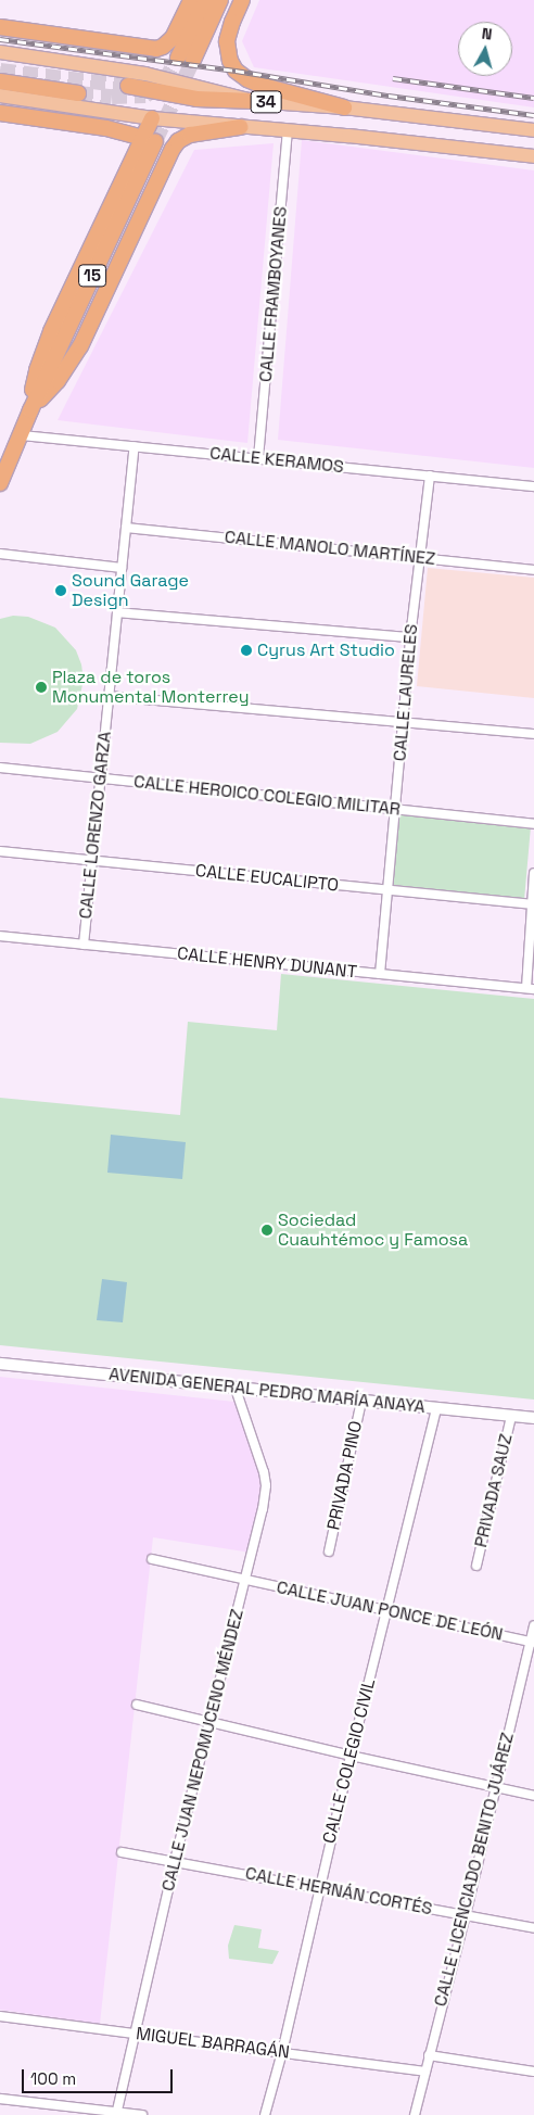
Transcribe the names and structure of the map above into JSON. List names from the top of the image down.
{
  "streets": {
    "main road": ["34"],
    "street": [
      "CALLE FRAMBOYANES",
      "CALLE KERAMOS",
      "CALLE MANOLO MARTÍNEZ",
      "CALLE LAURELES",
      "CALLE HEROICO COLEGIO MILITAR",
      "CALLE LORENZO GARZA",
      "CALLE EUCALIPTO",
      "CALLE HENRY DUNANT",
      "AVENIDA GENERAL PEDRO MARÍA ANAYA",
      "PRIVADA PINO",
      "PRIVADA SAUZ",
      "CALLE JUAN PONCE DE LEÓN",
      "CALLE JUAN NEPOMUCENO MÉNDEZ",
      "CALLE COLEGIO CIVIL",
      "CALLE LICENCIADO BENITO JUÁREZ",
      "CALLE HERNÁN CORTÉS",
      "MIGUEL BARRAGÁN"
    ]
  },
  "crossings": [
    ["34", "CALLE FRAMBOYANES"],
    ["CALLE FRAMBOYANES", "CALLE KERAMOS"],
    ["CALLE KERAMOS", "CALLE LAURELES"],
    ["CALLE KERAMOS", "CALLE LORENZO GARZA"],
    ["CALLE MANOLO MARTÍNEZ", "CALLE LAURELES"],
    ["CALLE MANOLO MARTÍNEZ", "CALLE LORENZO GARZA"],
    ["CALLE LAURELES", "CALLE HEROICO COLEGIO MILITAR"],
    ["CALLE LAURELES", "CALLE EUCALIPTO"],
    ["CALLE LAURELES", "CALLE HENRY DUNANT"],
    ["CALLE HEROICO COLEGIO MILITAR", "CALLE LORENZO GARZA"],
    ["CALLE LORENZO GARZA", "CALLE EUCALIPTO"],
    ["CALLE LORENZO GARZA", "CALLE HENRY DUNANT"],
    ["AVENIDA GENERAL PEDRO MARÍA ANAYA", "PRIVADA PINO"],
    ["AVENIDA GENERAL PEDRO MARÍA ANAYA", "PRIVADA SAUZ"],
    ["AVENIDA GENERAL PEDRO MARÍA ANAYA", "CALLE JUAN NEPOMUCENO MÉNDEZ"],
    ["AVENIDA GENERAL PEDRO MARÍA ANAYA", "CALLE COLEGIO CIVIL"],
    ["CALLE JUAN PONCE DE LEÓN", "CALLE JUAN NEPOMUCENO MÉNDEZ"],
    ["CALLE JUAN PONCE DE LEÓN", "CALLE COLEGIO CIVIL"],
    ["CALLE JUAN PONCE DE LEÓN", "CALLE LICENCIADO BENITO JUÁREZ"],
    ["CALLE JUAN NEPOMUCENO MÉNDEZ", "CALLE HERNÁN CORTÉS"],
    ["CALLE JUAN NEPOMUCENO MÉNDEZ", "MIGUEL BARRAGÁN"],
    ["CALLE COLEGIO CIVIL", "CALLE HERNÁN CORTÉS"],
    ["CALLE COLEGIO CIVIL", "MIGUEL BARRAGÁN"],
    ["CALLE LICENCIADO BENITO JUÁREZ", "CALLE HERNÁN CORTÉS"],
    ["CALLE LICENCIADO BENITO JUÁREZ", "MIGUEL BARRAGÁN"]
  ],
  "places": [
    "Sound Garage Design",
    "Cyrus Art Studio",
    "Plaza de toros Monumental Monterrey",
    "Sociedad Cuauhtémoc y Famosa"
  ],
  "scale_bar": "100 m",
  "north": "top"
}
